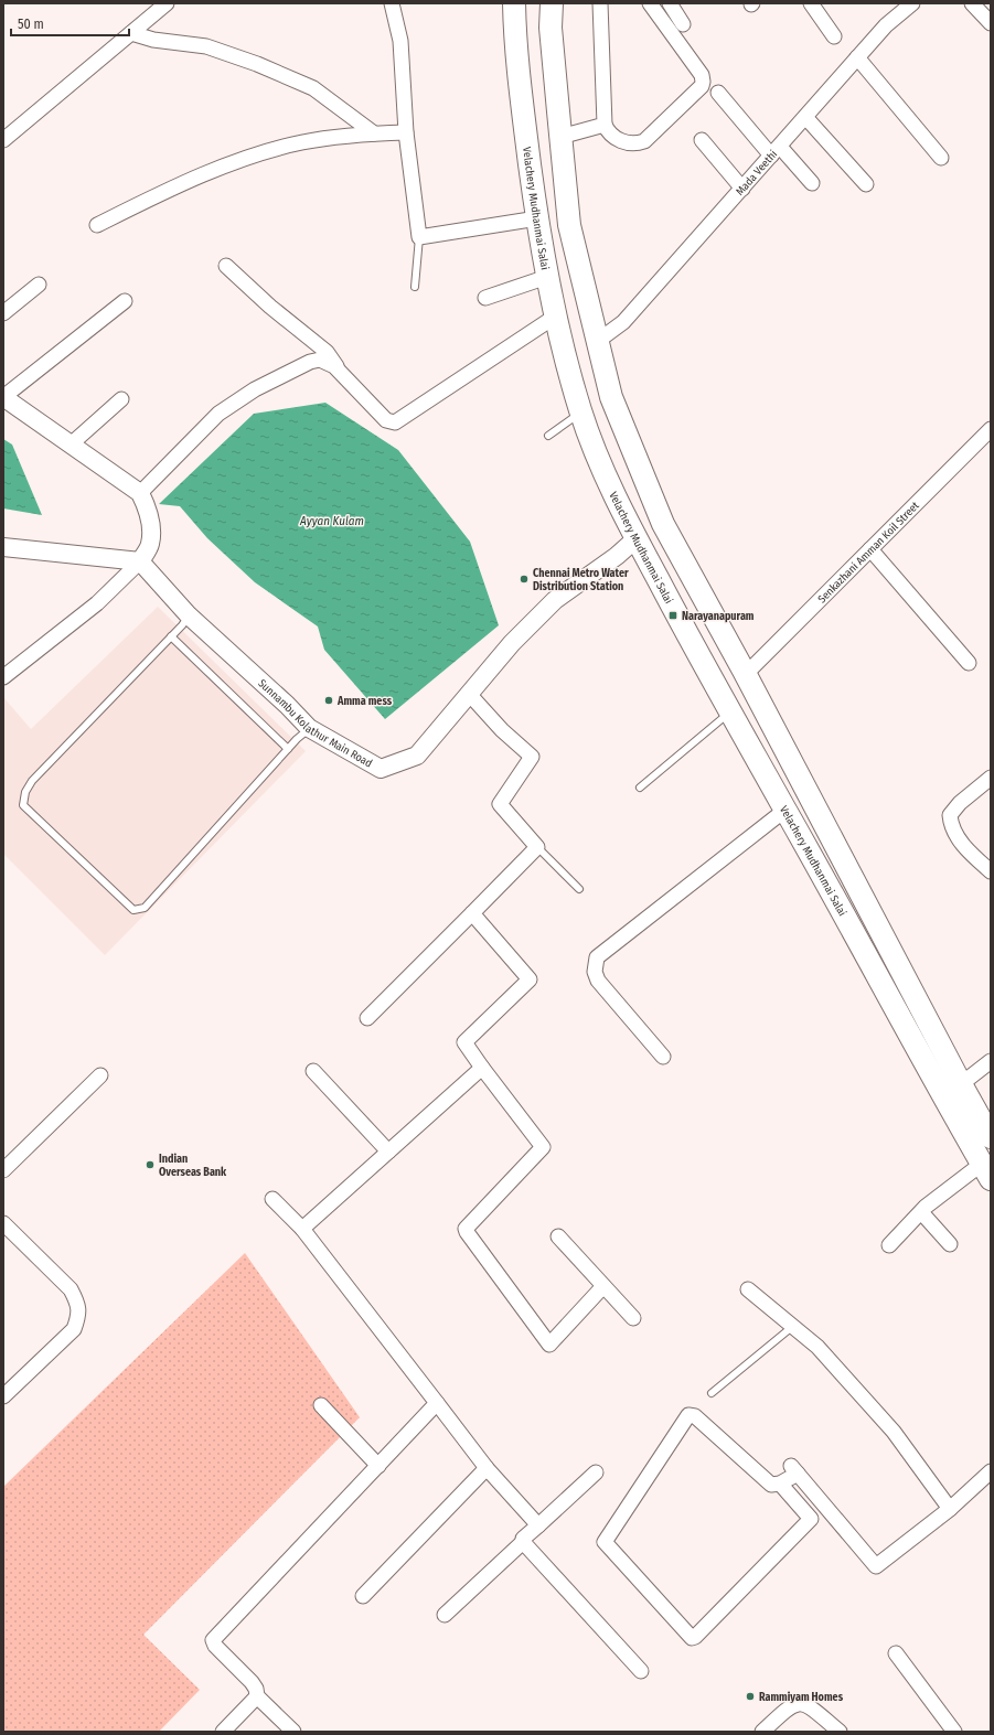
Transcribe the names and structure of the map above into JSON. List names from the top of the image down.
{
  "streets": {
    "main road": ["Velachery Mudhanmai Salai"],
    "street": ["Mada Veethi", "Senkazhani Amman Koil Street", "Sunnambu Kolathur Main Road"]
  },
  "crossings": [
    ["Velachery Mudhanmai Salai", "Sunnambu Kolathur Main Road"]
  ],
  "water": ["Ayyan Kulam"],
  "places": {
    "other": [
      "Chennai Metro Water Distribution Station",
      "Amma mess",
      "Indian Overseas Bank",
      "Rammiyam Homes"
    ],
    "transit": ["Narayanapuram"]
  },
  "scale_bar": "50 m"
}
